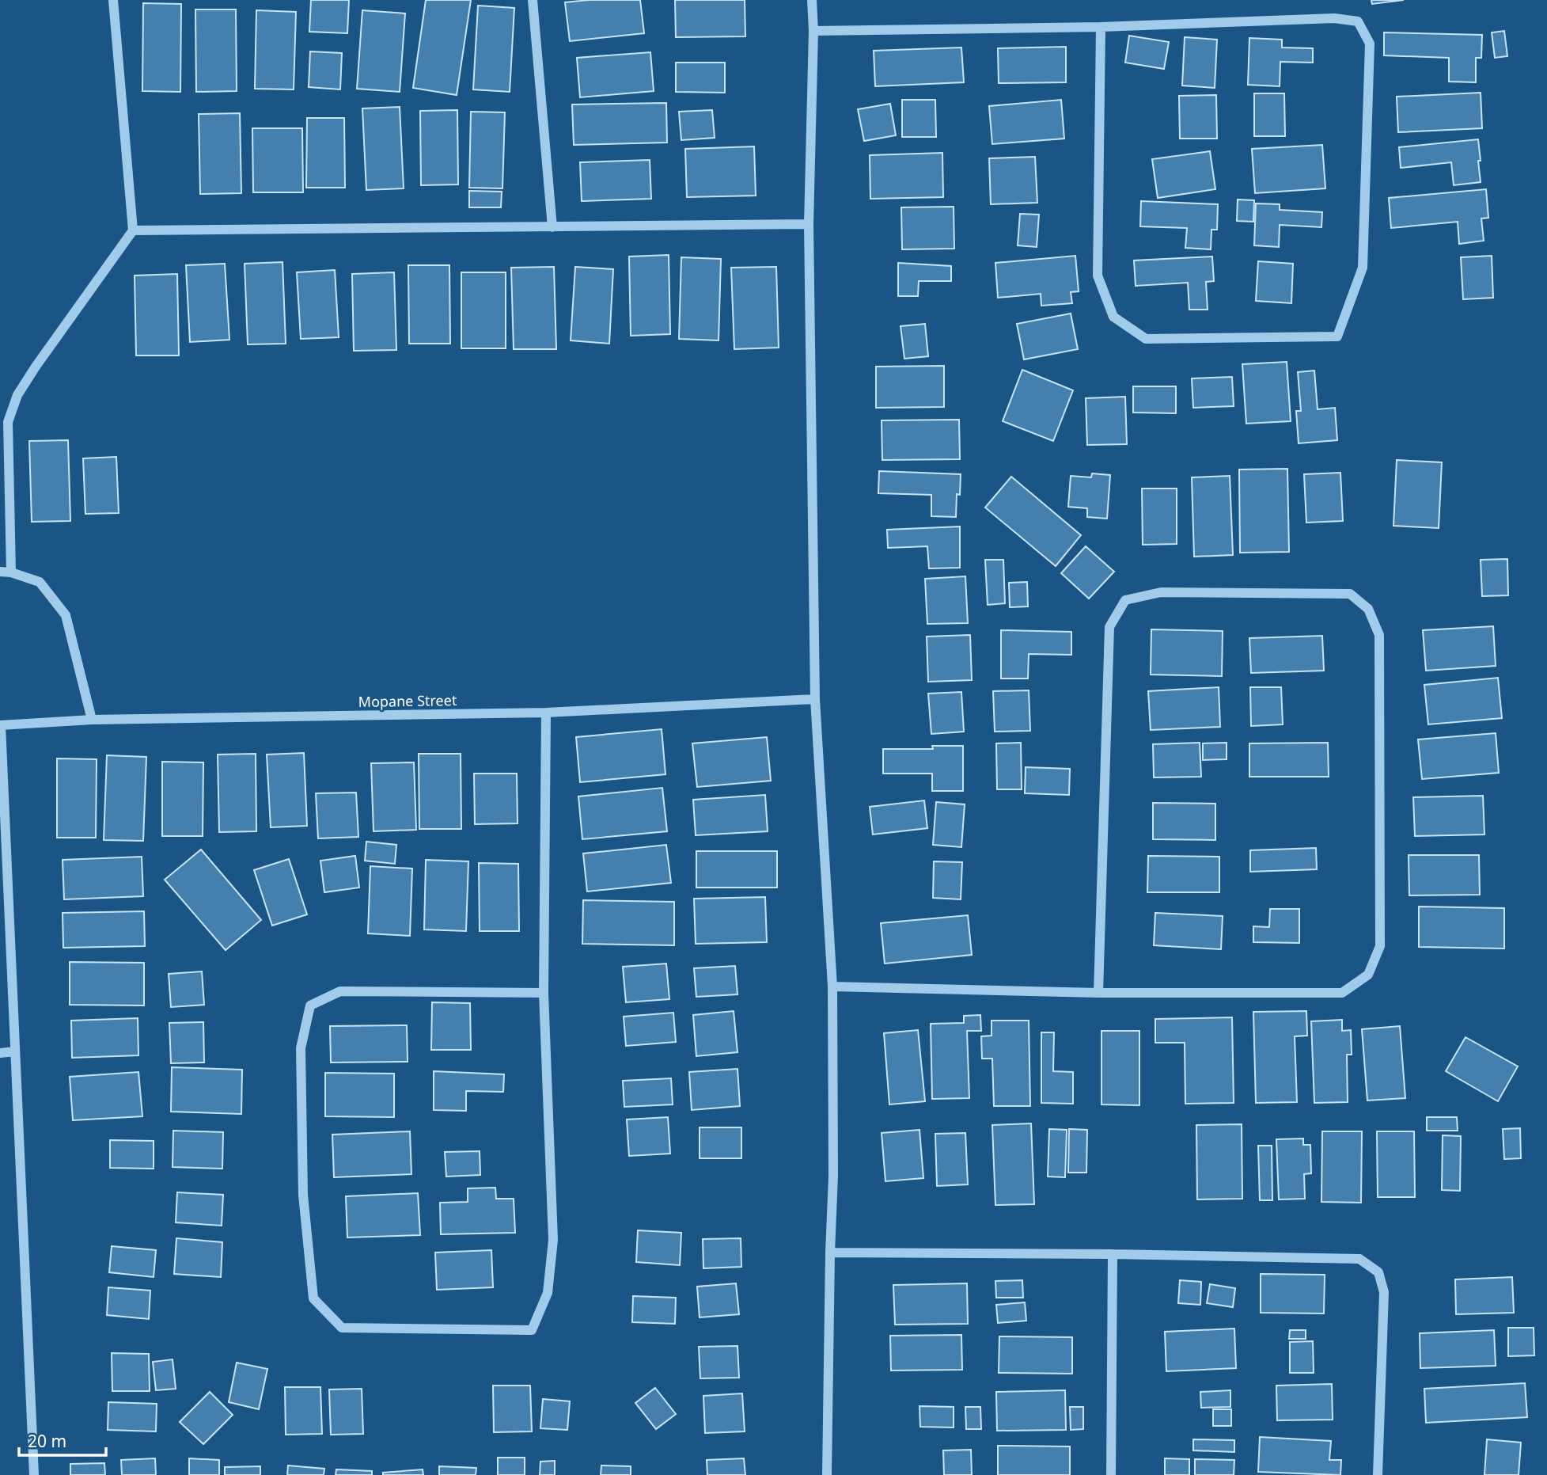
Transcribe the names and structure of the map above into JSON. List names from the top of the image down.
{
  "streets": {
    "street": ["Mopane Street"]
  },
  "scale_bar": "20 m"
}
